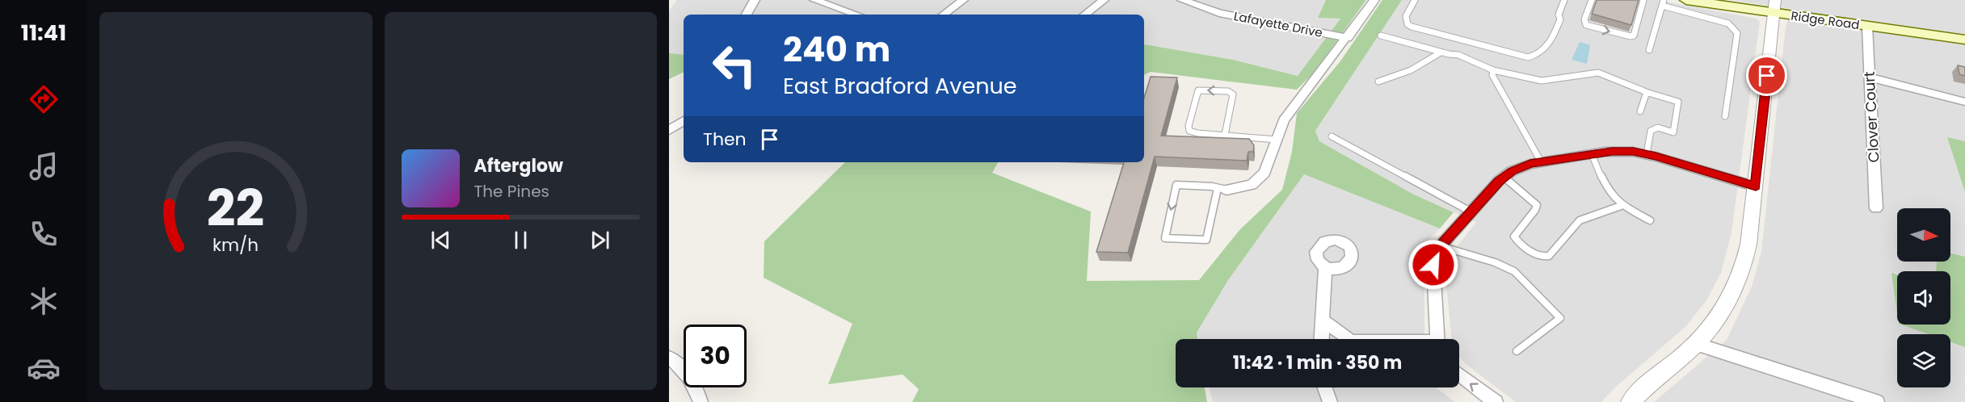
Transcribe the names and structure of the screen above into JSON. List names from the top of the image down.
{
  "streets": {
    "main road": ["Ridge Road"],
    "street": ["Lafayette Drive", "Clover Court"]
  },
  "crossings": [
    ["Ridge Road", "Clover Court"]
  ],
  "north": "right",
  "page": {
    "tabs": "11:41",
    "turn": ["240 m", "East Bradford Avenue"],
    "then": "Then",
    "song": ["Afterglow", "The Pines"],
    "limit": "30",
    "trip": "11:42 · 1 min · 350 m",
    "gauge": ["22", "km/h"]
  }
}
